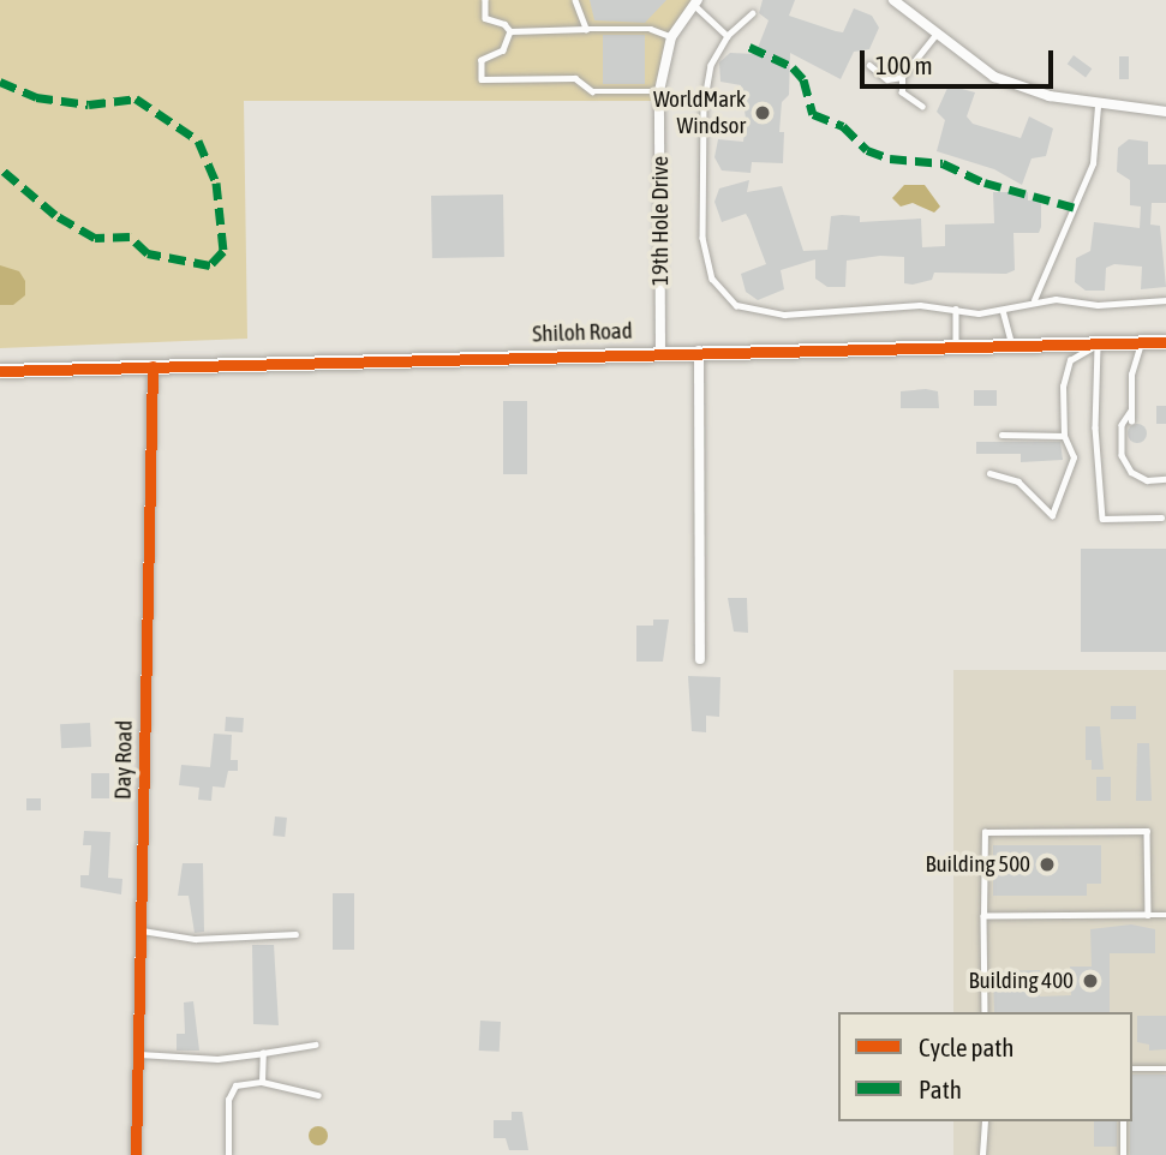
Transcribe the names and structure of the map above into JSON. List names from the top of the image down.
{
  "streets": {
    "main road": ["Shiloh Road"],
    "street": ["19th Hole Drive", "Day Road"]
  },
  "crossings": [
    ["19th Hole Drive", "Shiloh Road"],
    ["Shiloh Road", "Day Road"]
  ],
  "places": ["WorldMark Windsor", "Building 500", "Building 400"],
  "legend": ["Cycle path", "Path"],
  "scale_bar": "100 m"
}
